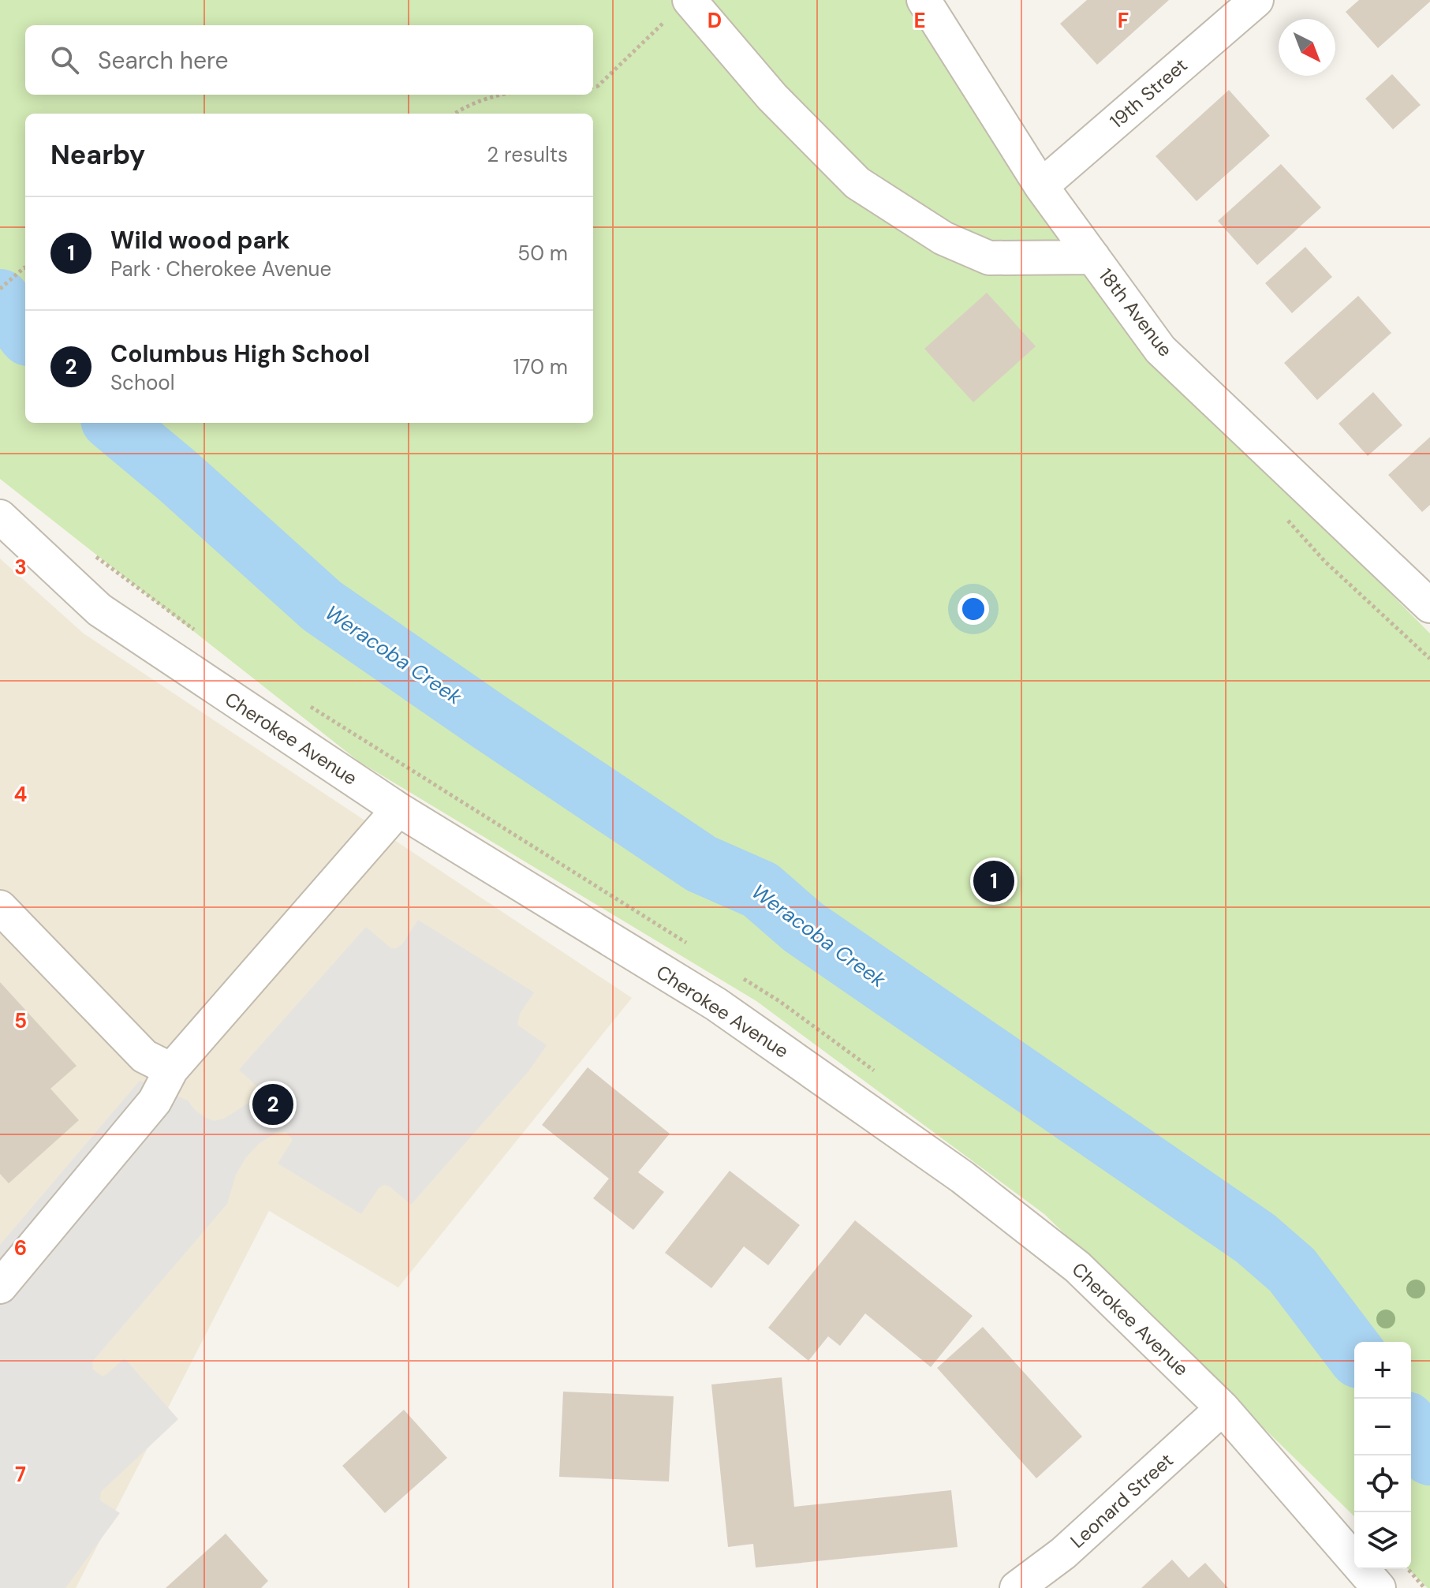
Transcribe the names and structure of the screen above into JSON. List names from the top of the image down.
{
  "streets": {
    "street": [
      "19th Street",
      "18th Avenue",
      "Cherokee Avenue",
      "Leonard Street"
    ]
  },
  "crossings": [
    ["19th Street", "18th Avenue"],
    ["Cherokee Avenue", "Leonard Street"]
  ],
  "water": ["Weracoba Creek"],
  "north": "bottom right",
  "page": {
    "search": "Search here",
    "heading": ["Nearby", "2 results"],
    "list": [
      {
        "mark": "1",
        "name": "Wild wood park",
        "note": "Park · Cherokee Avenue",
        "value": "50 m"
      },
      {
        "mark": "2",
        "name": "Columbus High School",
        "note": "School",
        "value": "170 m"
      }
    ],
    "pins": ["1", "2"],
    "map_buttons": ["+", "−"]
  },
  "grid": {
    "columns": ["D", "E", "F"],
    "rows": [
      "3",
      "4",
      "5",
      "6",
      "7"
    ]
  }
}
